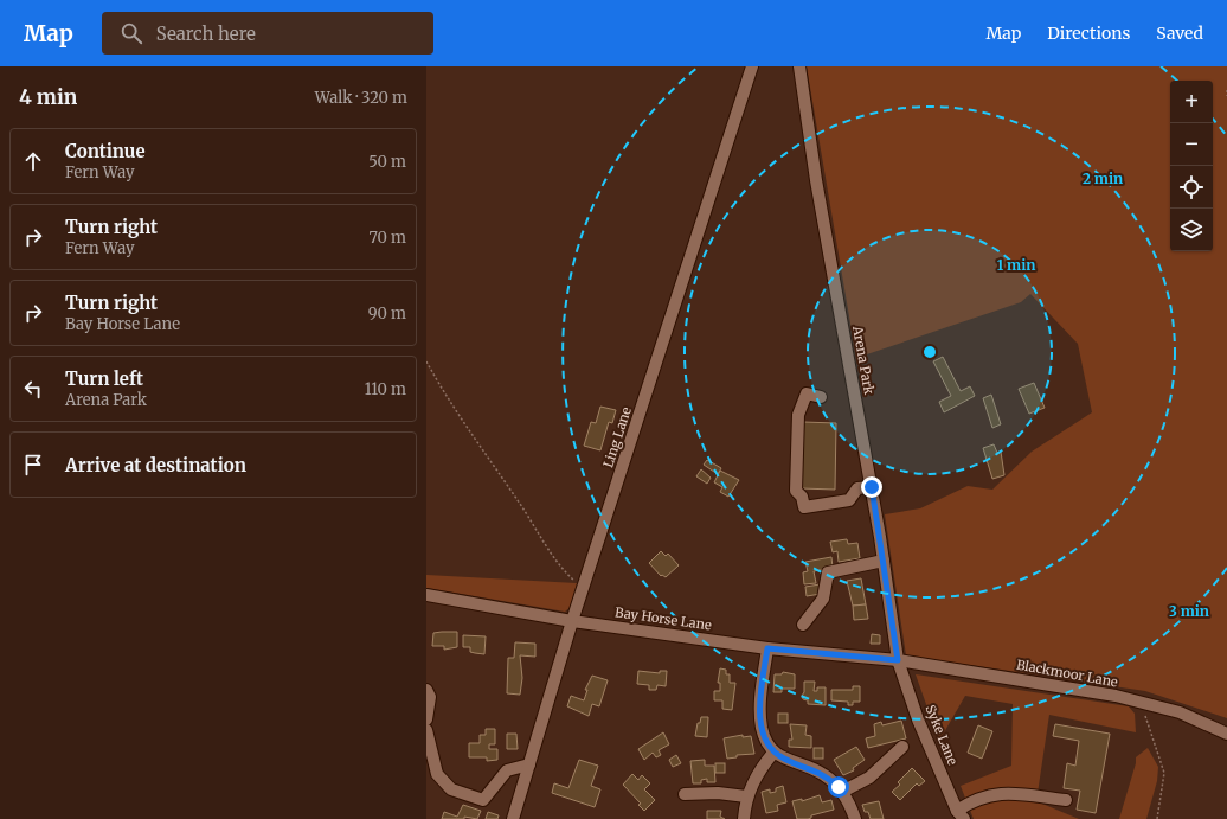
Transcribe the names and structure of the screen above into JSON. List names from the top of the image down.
{
  "streets": {
    "street": [
      "Arena Park",
      "Ling Lane",
      "Bay Horse Lane",
      "Blackmoor Lane",
      "Syke Lane"
    ]
  },
  "crossings": [
    ["Arena Park", "Bay Horse Lane"],
    ["Arena Park", "Blackmoor Lane"],
    ["Arena Park", "Syke Lane"],
    ["Ling Lane", "Bay Horse Lane"],
    ["Bay Horse Lane", "Blackmoor Lane"],
    ["Bay Horse Lane", "Syke Lane"],
    ["Blackmoor Lane", "Syke Lane"]
  ],
  "page": {
    "header": "Map",
    "search": "Search here",
    "nav": ["Map", "Directions", "Saved"],
    "heading": ["4 min", "Walk · 320 m"],
    "map_buttons": ["+", "−"],
    "list": [
      ["Continue", "Fern Way", "50 m"],
      ["Turn right", "Fern Way", "70 m"],
      ["Turn right", "Bay Horse Lane", "90 m"],
      ["Turn left", "Arena Park", "110 m"],
      "Arrive at destination"
    ]
  },
  "rings": ["2 min", "1 min", "3 min"]
}
